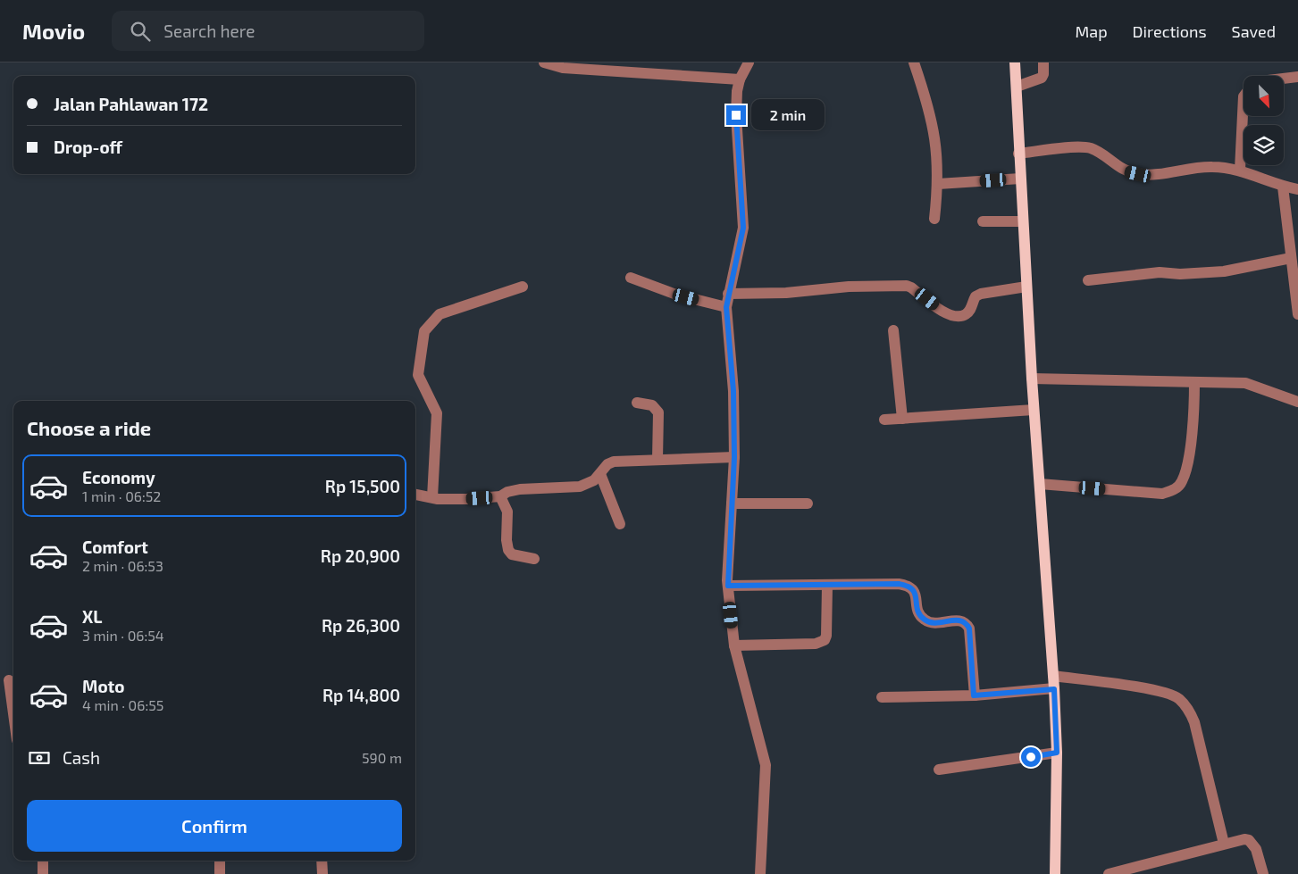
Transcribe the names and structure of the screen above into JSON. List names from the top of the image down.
{
  "north": "bottom right",
  "page": {
    "header": "Movio",
    "search": "Search here",
    "nav": ["Map", "Directions", "Saved"],
    "banner": ["Jalan Pahlawan 172", "Drop-off"],
    "bubble": "2 min",
    "heading": "Choose a ride",
    "list": [
      {
        "name": "Economy",
        "note": "1 min · 06:52",
        "value": "Rp 15,500"
      },
      {
        "name": "Comfort",
        "note": "2 min · 06:53",
        "value": "Rp 20,900"
      },
      {
        "name": "XL",
        "note": "3 min · 06:54",
        "value": "Rp 26,300"
      },
      {
        "name": "Moto",
        "note": "4 min · 06:55",
        "value": "Rp 14,800"
      }
    ],
    "pay": ["Cash", "590 m"],
    "buttons": "Confirm"
  }
}
